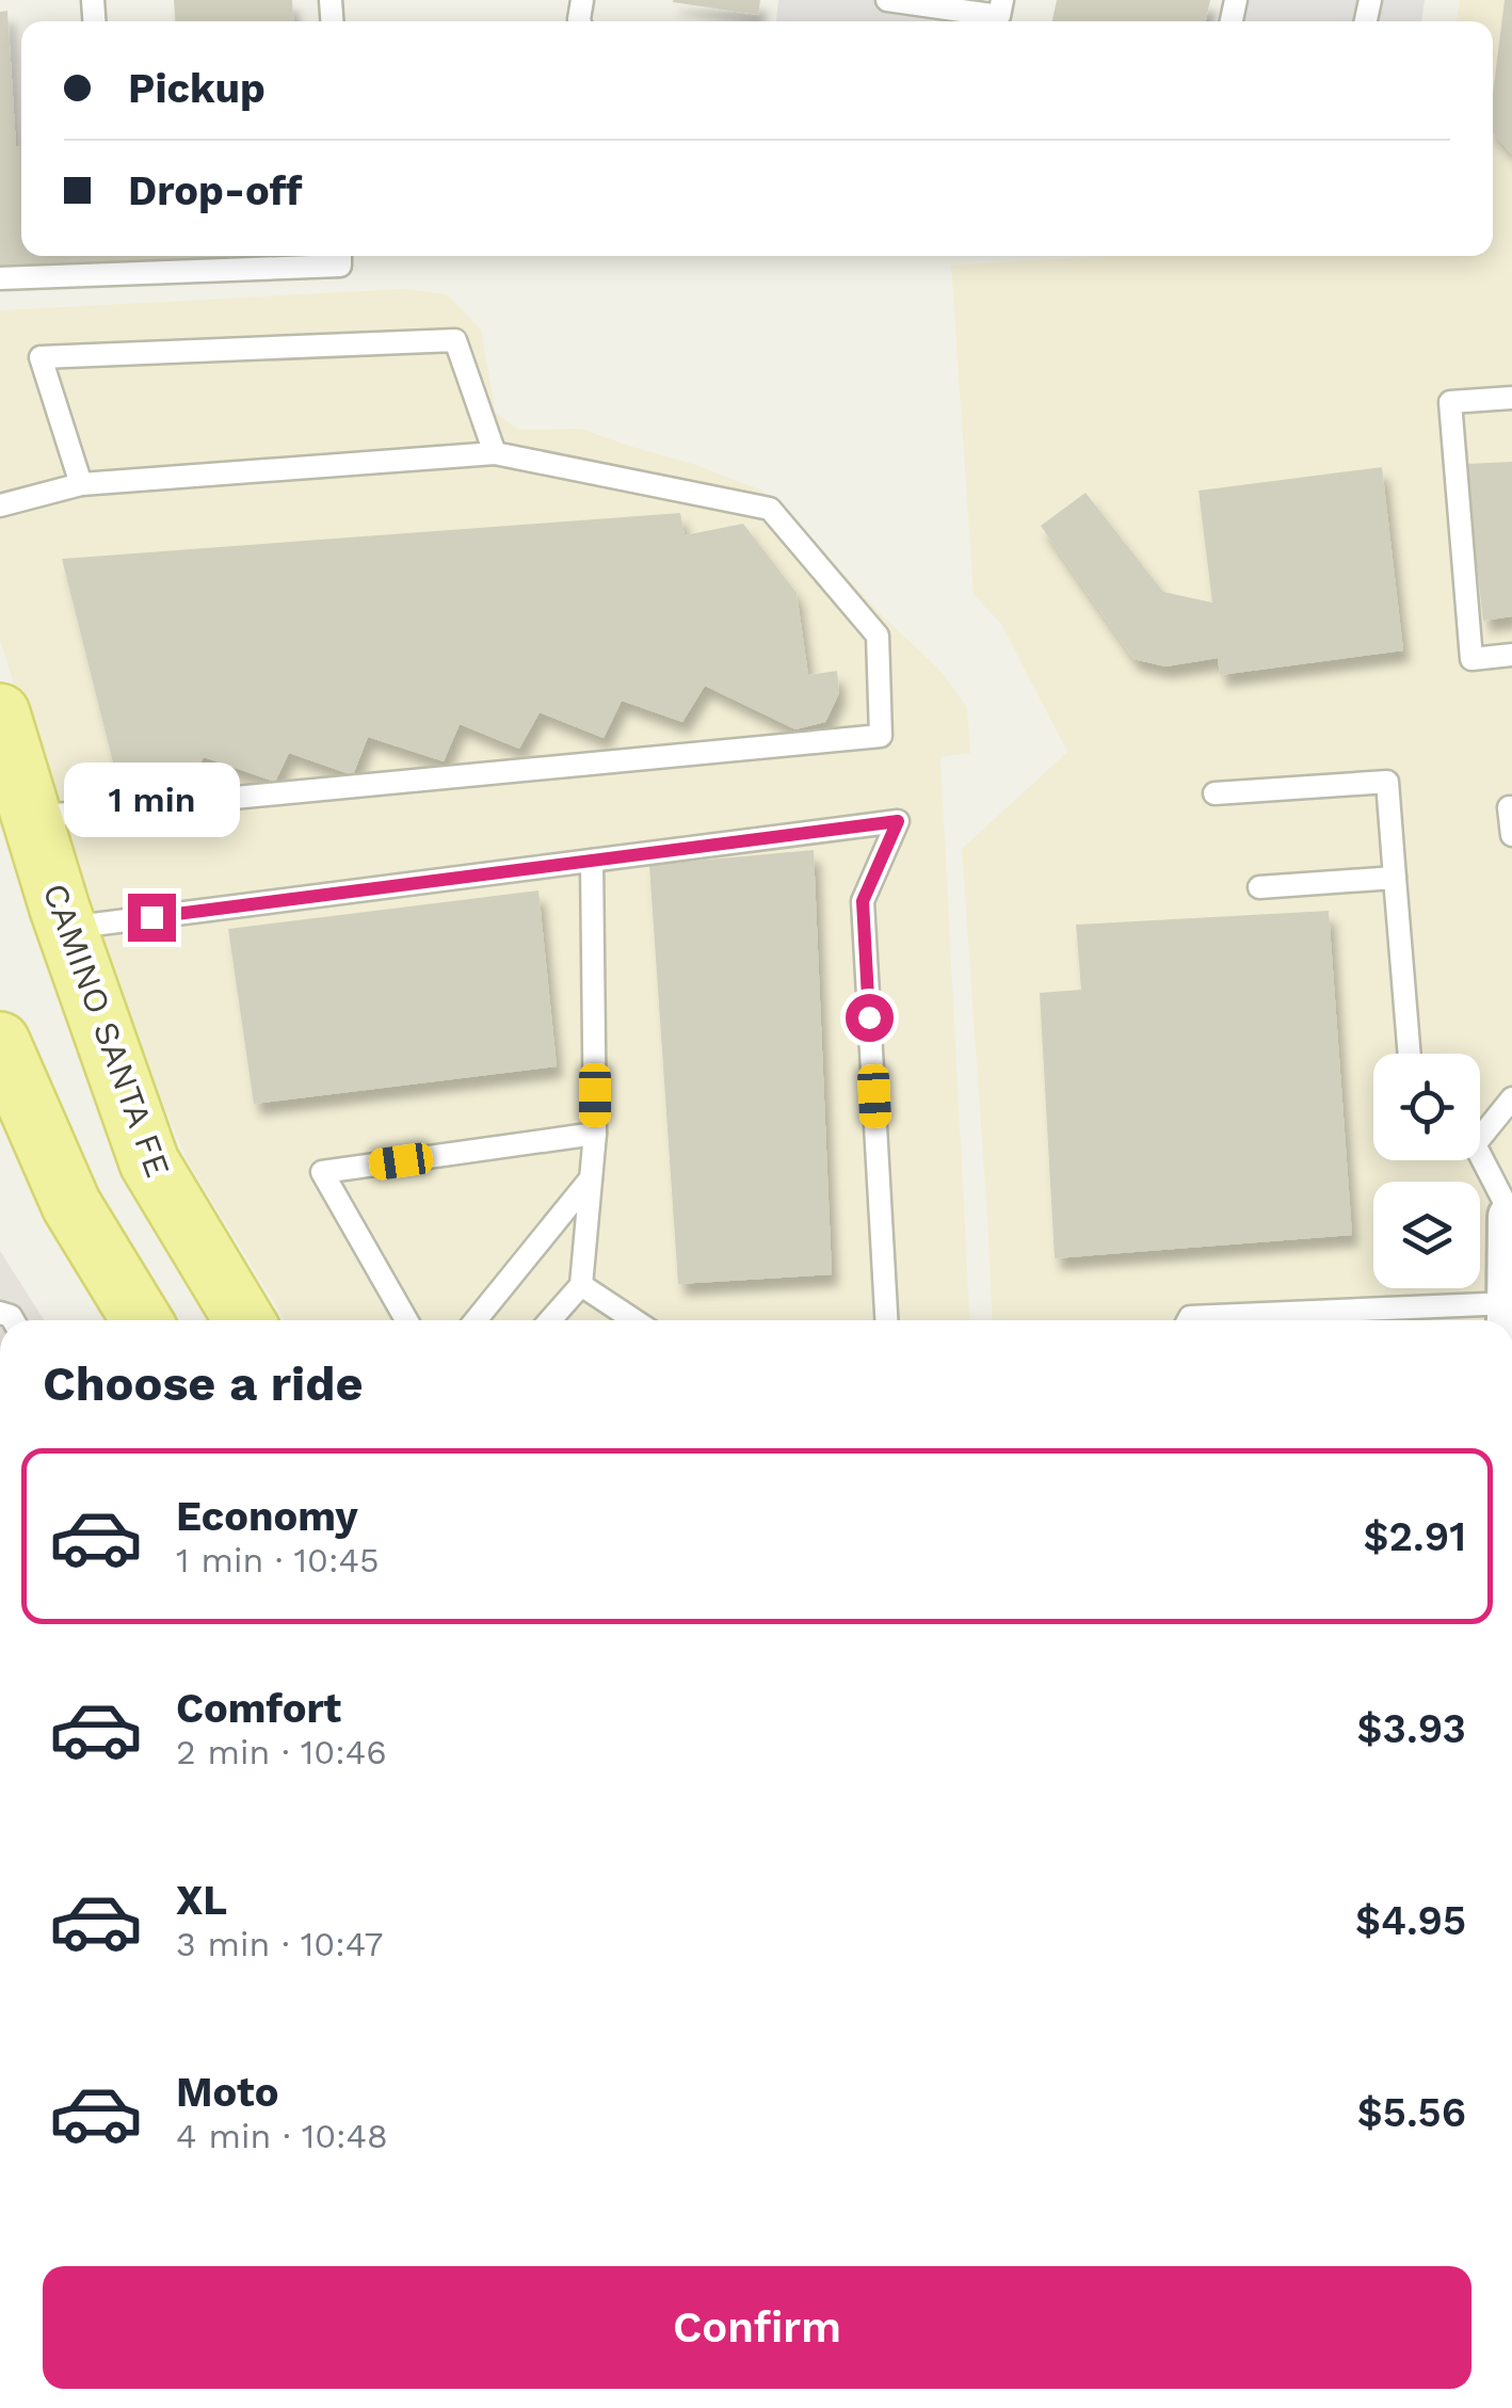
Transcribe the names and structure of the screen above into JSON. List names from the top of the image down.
{
  "streets": {
    "main road": ["CAMINO SANTA FE"]
  },
  "page": {
    "banner": ["Pickup", "Drop-off"],
    "bubble": "1 min",
    "heading": "Choose a ride",
    "list": [
      {
        "name": "Economy",
        "note": "1 min · 10:45",
        "value": "$2.91"
      },
      {
        "name": "Comfort",
        "note": "2 min · 10:46",
        "value": "$3.93"
      },
      {
        "name": "XL",
        "note": "3 min · 10:47",
        "value": "$4.95"
      },
      {
        "name": "Moto",
        "note": "4 min · 10:48",
        "value": "$5.56"
      }
    ],
    "buttons": "Confirm"
  }
}
